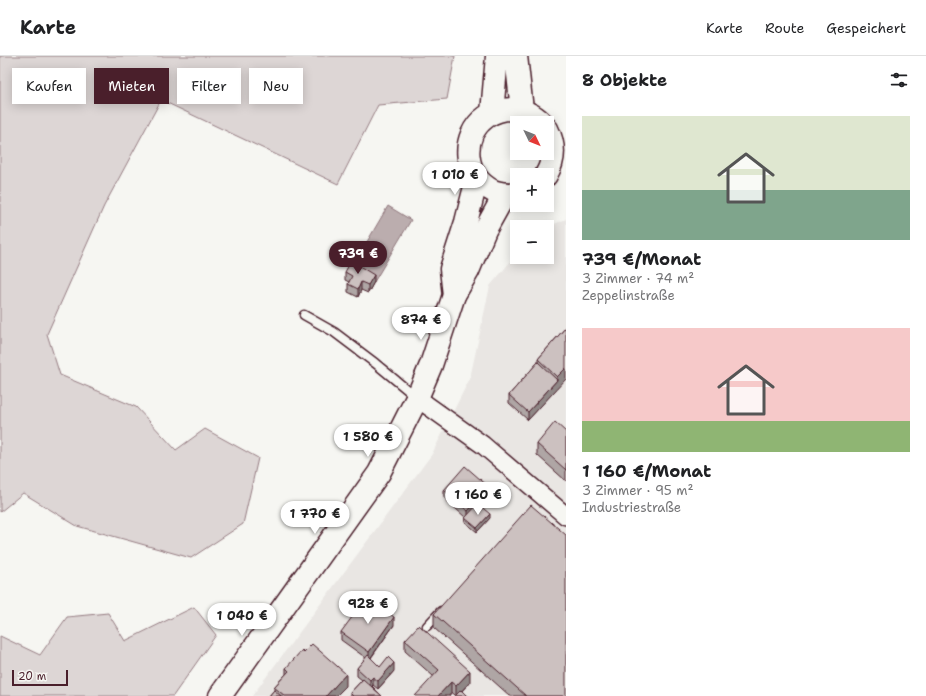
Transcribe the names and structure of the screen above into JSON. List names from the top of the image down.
{
  "scale_bar": "20 m",
  "north": "bottom right",
  "page": {
    "header": "Karte",
    "nav": ["Karte", "Route", "Gespeichert"],
    "heading": "8 Objekte",
    "chip": [
      "Kaufen",
      "Mieten",
      "Filter",
      "Neu"
    ],
    "list": [
      {
        "name": "739 €/Monat",
        "note": "3 Zimmer · 74 m² · Zeppelinstraße"
      },
      {
        "name": "1 160 €/Monat",
        "note": "3 Zimmer · 95 m² · Industriestraße"
      }
    ],
    "map_buttons": ["+", "−"],
    "price": [
      "1 010 €",
      "739 €",
      "874 €",
      "1 580 €",
      "1 160 €",
      "1 770 €",
      "928 €",
      "1 040 €"
    ],
    "scale": "20 m"
  }
}
